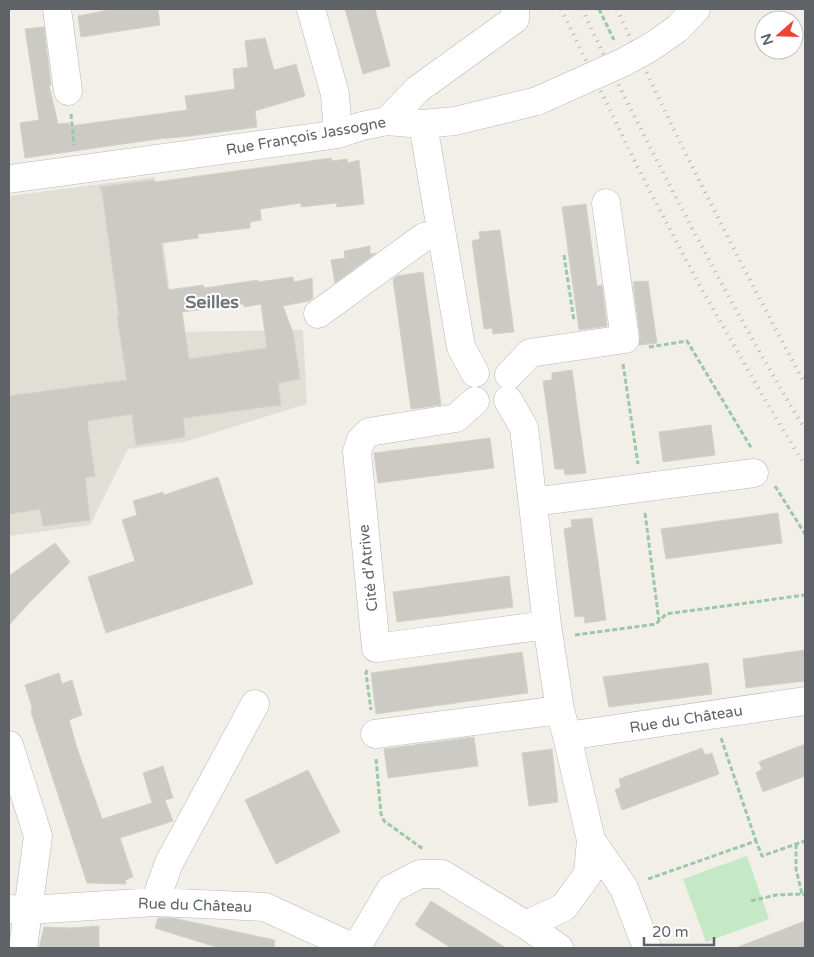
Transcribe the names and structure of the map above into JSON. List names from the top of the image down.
{
  "streets": {
    "street": ["Rue François Jassogne", "Cité d'Atrive", "Rue du Château"]
  },
  "districts": ["Seilles"],
  "scale_bar": "20 m",
  "north": "left"
}
